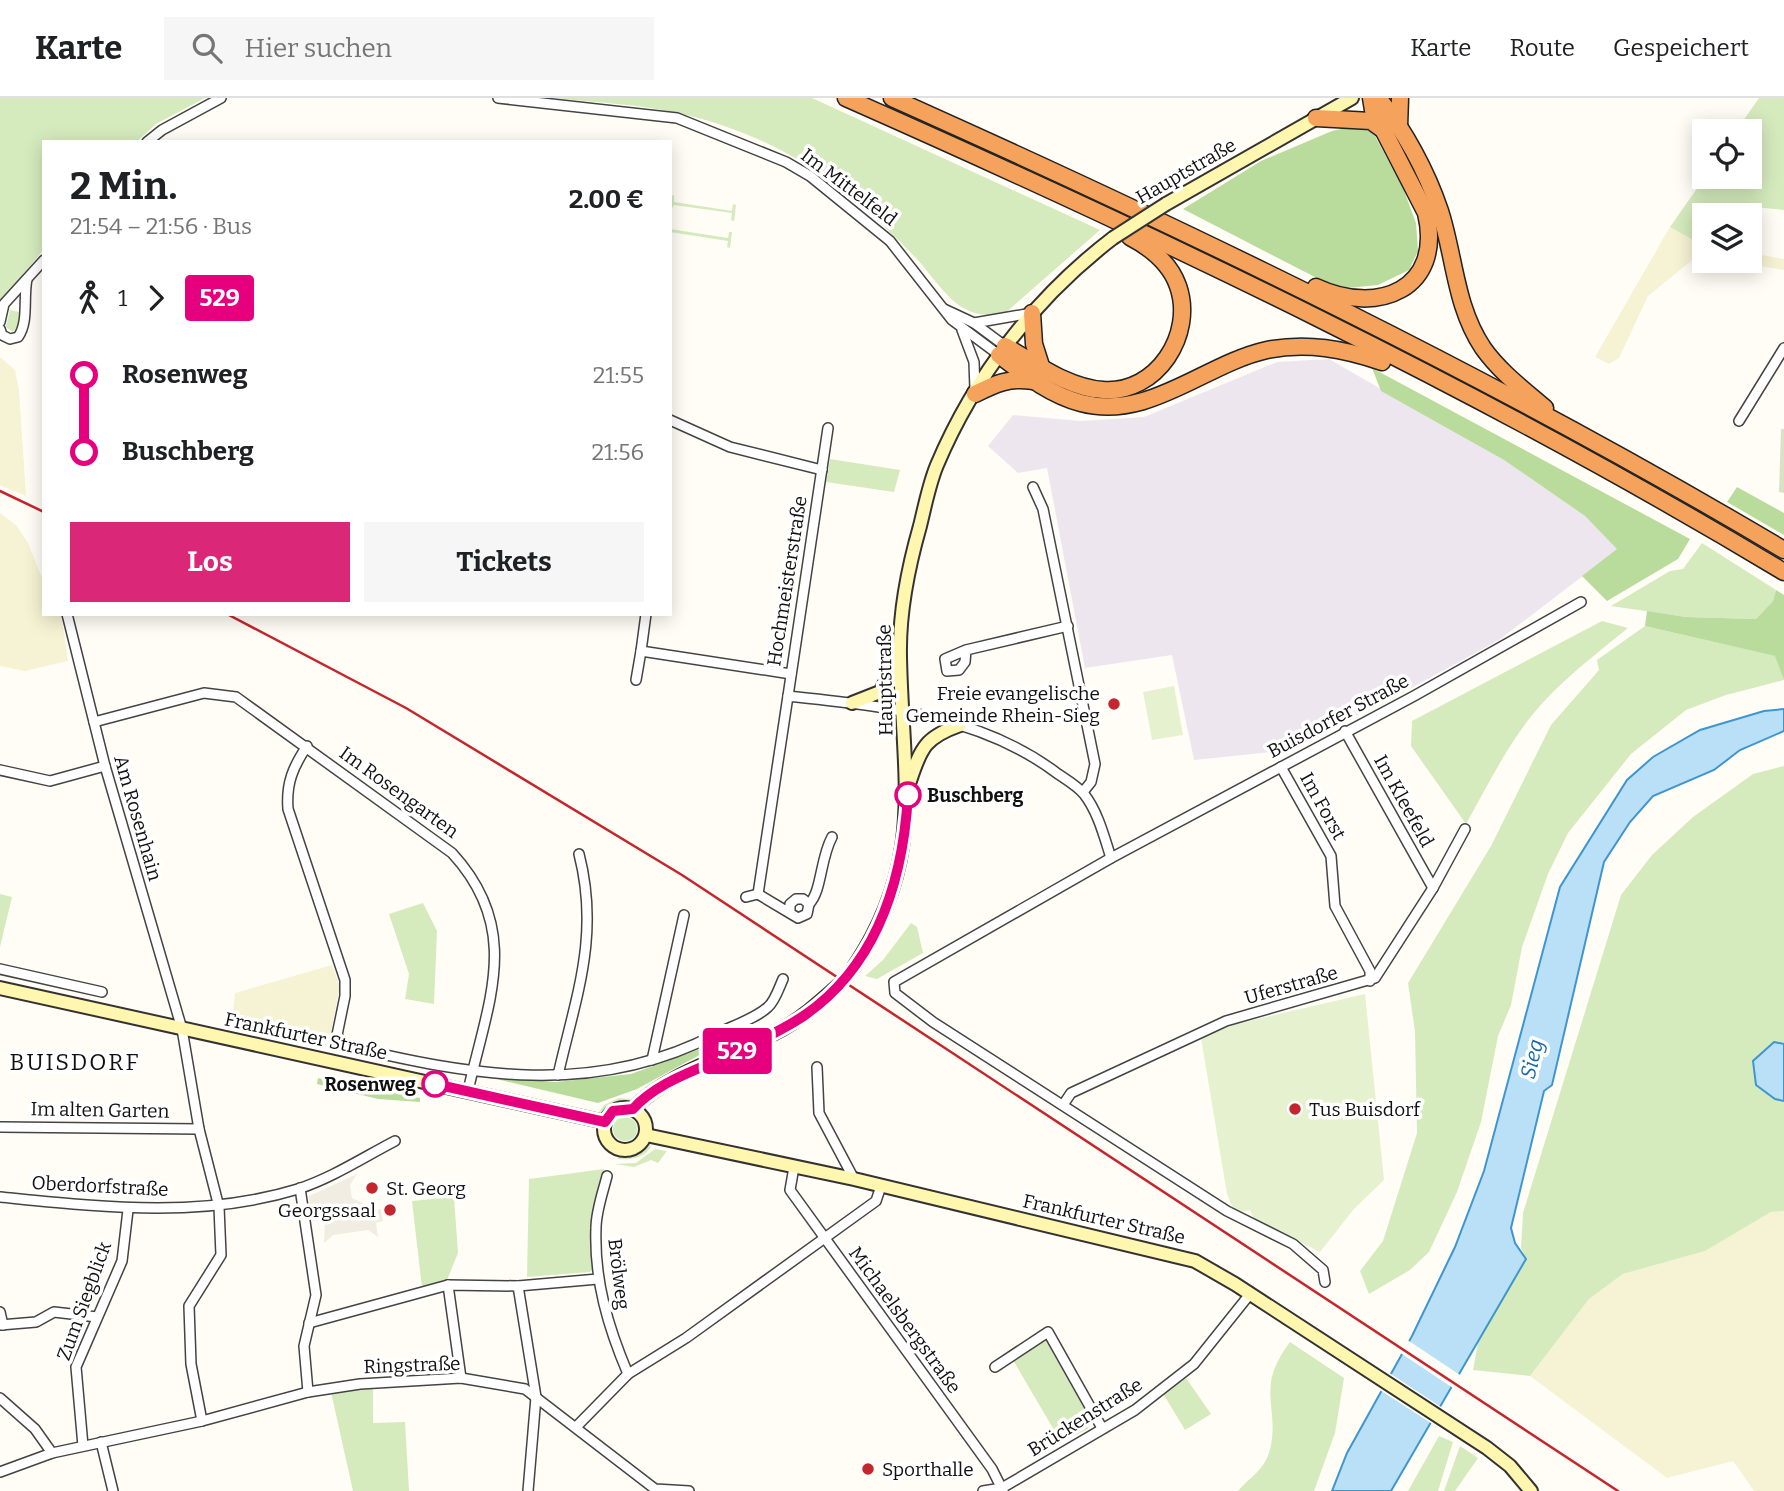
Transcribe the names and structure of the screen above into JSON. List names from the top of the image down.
{
  "streets": {
    "main road": ["Hauptstraße", "Frankfurter Straße"],
    "street": [
      "Im Mittelfeld",
      "Hochmeisterstraße",
      "Buisdorfer Straße",
      "Im Rosengarten",
      "Im Kleefeld",
      "Im Forst",
      "Am Rosenhain",
      "Uferstraße",
      "Im alten Garten",
      "Oberdorfstraße",
      "Brölweg",
      "Zum Siegblick",
      "Michaelsbergstraße",
      "Ringstraße",
      "Brückenstraße"
    ]
  },
  "crossings": [
    ["Hauptstraße", "Im Mittelfeld"],
    ["Hauptstraße", "Hochmeisterstraße"],
    ["Buisdorfer Straße", "Im Kleefeld"],
    ["Buisdorfer Straße", "Im Forst"],
    ["Buisdorfer Straße", "Uferstraße"],
    ["Im Rosengarten", "Am Rosenhain"],
    ["Im Rosengarten", "Frankfurter Straße"],
    ["Im Forst", "Uferstraße"],
    ["Am Rosenhain", "Frankfurter Straße"],
    ["Am Rosenhain", "Im alten Garten"],
    ["Am Rosenhain", "Oberdorfstraße"],
    ["Am Rosenhain", "Ringstraße"],
    ["Frankfurter Straße", "Michaelsbergstraße"],
    ["Frankfurter Straße", "Brückenstraße"],
    ["Oberdorfstraße", "Zum Siegblick"],
    ["Zum Siegblick", "Ringstraße"],
    ["Michaelsbergstraße", "Brückenstraße"]
  ],
  "districts": ["BUISDORF"],
  "water": ["Sieg"],
  "places": [
    "Freie evangelische Gemeinde Rhein-Sieg",
    "Buschberg",
    "Rosenweg",
    "Tus Buisdorf",
    "St. Georg",
    "Georgssaal",
    "Sporthalle"
  ],
  "lines": ["bus line 529"],
  "page": {
    "header": "Karte",
    "search": "Hier suchen",
    "nav": ["Karte", "Route", "Gespeichert"],
    "on_map": "529",
    "heading": ["2 Min.", "21:54 – 21:56 · Bus", "2.00 €"],
    "legs": ["1", "529"],
    "list": [
      {
        "name": "Rosenweg",
        "value": "21:55"
      },
      {
        "name": "Buschberg",
        "value": "21:56"
      }
    ],
    "buttons": ["Los", "Tickets"]
  }
}
